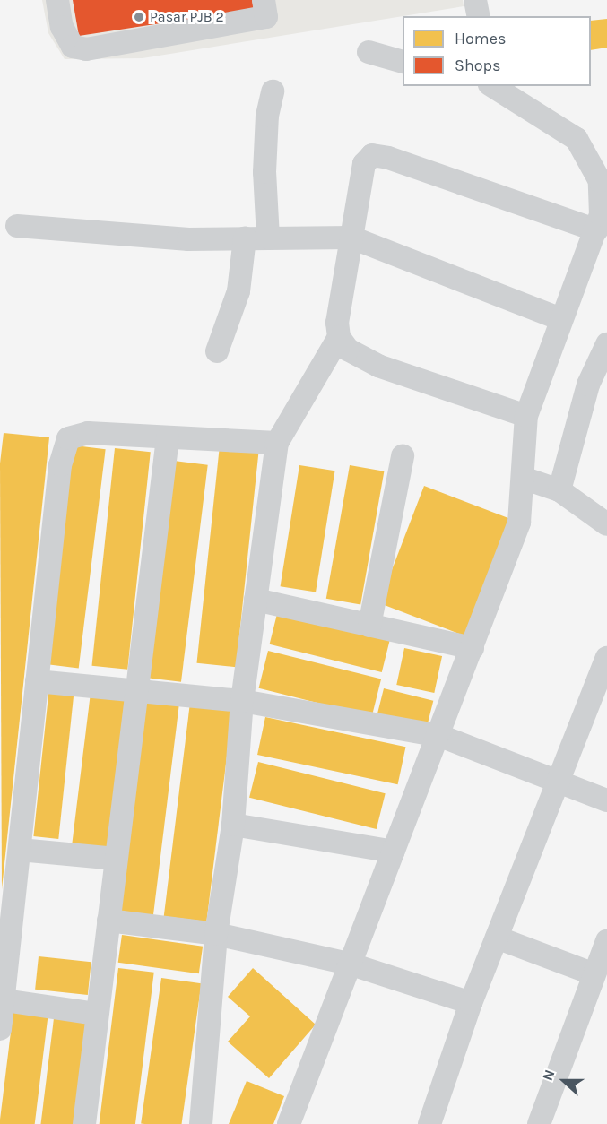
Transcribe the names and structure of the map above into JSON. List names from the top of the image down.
{
  "places": ["Pasar PJB 2"],
  "legend": ["Homes", "Shops"],
  "north": "left"
}
